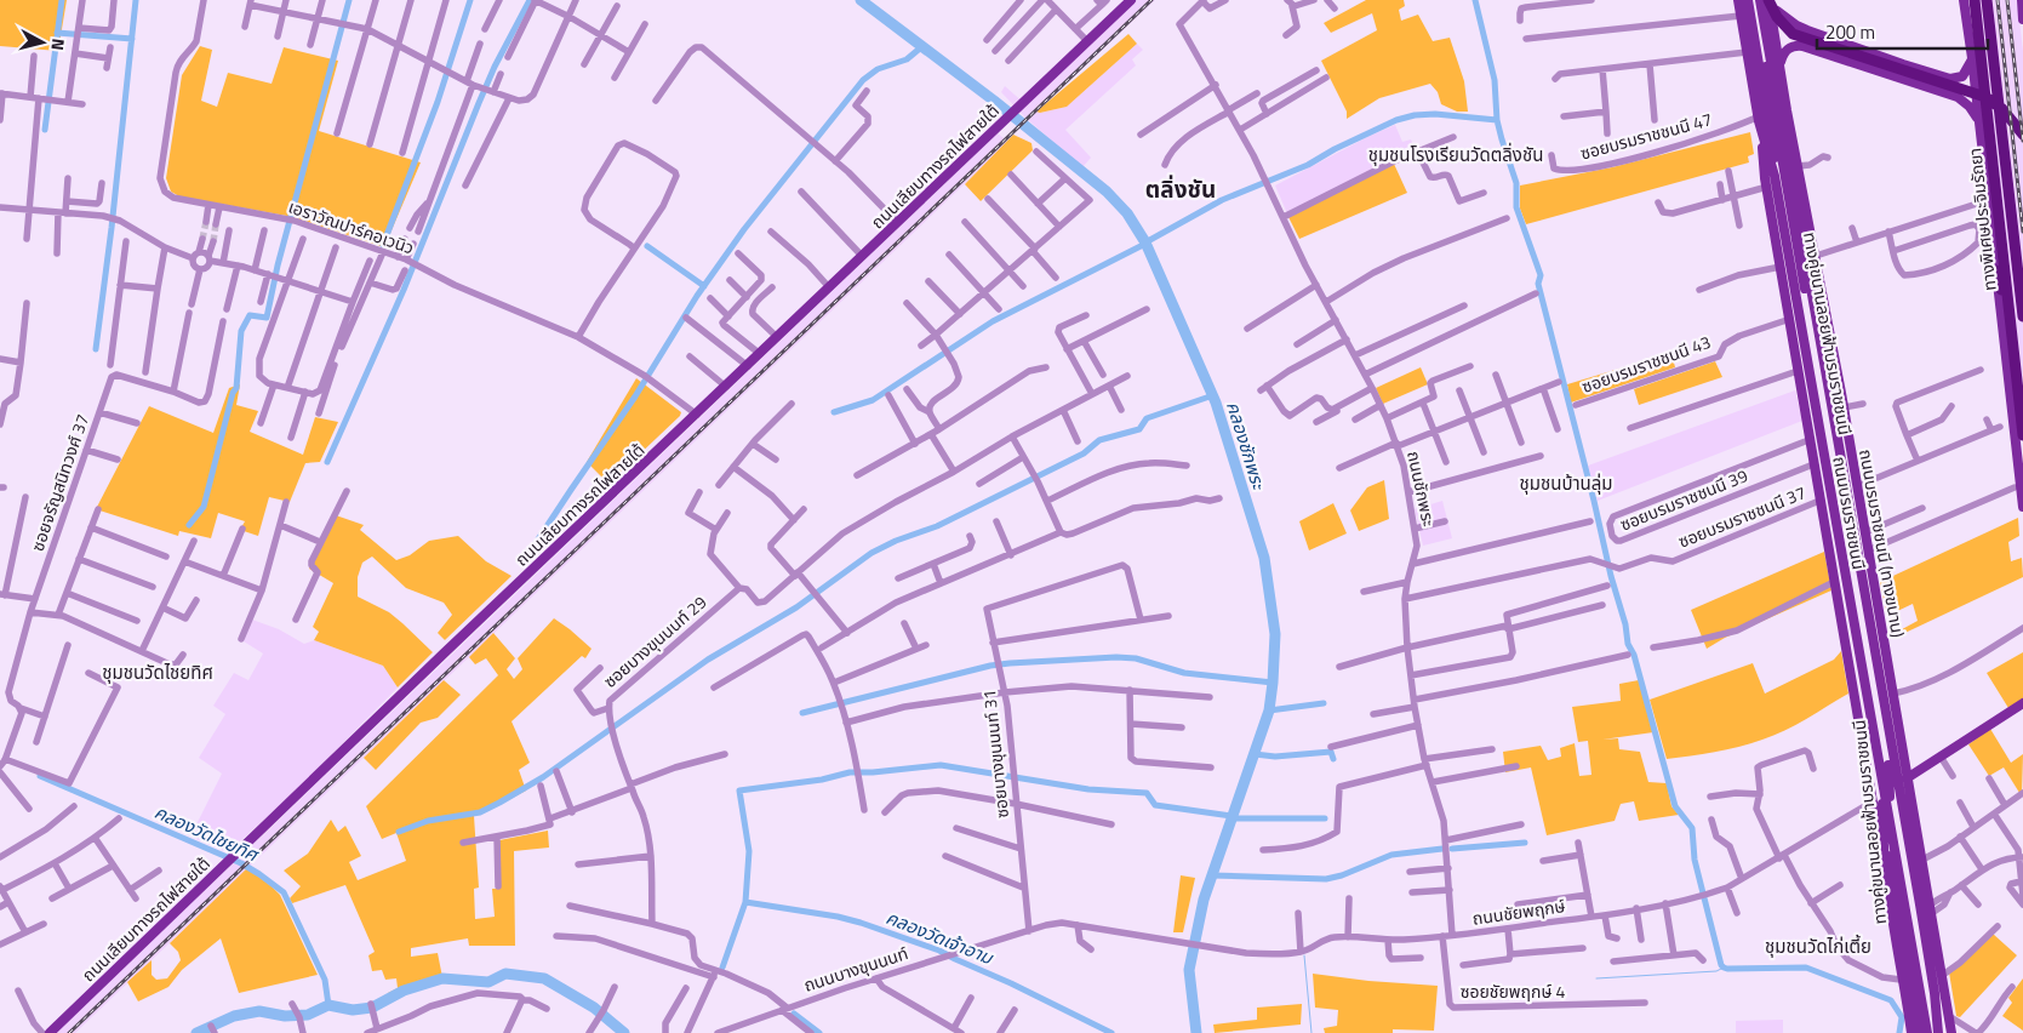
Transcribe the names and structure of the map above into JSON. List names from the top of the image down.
{
  "streets": {
    "highway": ["ทางพิเศษประจิมรัถยา"],
    "main road": [
      "ถนนเลียบทางรถไฟสายใต้",
      "ทางคู่ขนานลอยฟ้าบรมราชชนนี",
      "ถนนบรมราชชนนี",
      "ถนนบรมราชชนนี (ทางขนาน)"
    ],
    "street": [
      "ซอยบรมราชชนนี 47",
      "เอราวัณปาร์คอเวนิว",
      "ซอยบรมราชชนนี 43",
      "ซอยจรัญสนิทวงศ์ 37",
      "ถนนชักพระ",
      "ซอยบรมราชชนนี 39",
      "ซอยบรมราชชนนี 37",
      "ซอยบางขุนนนท์ 29",
      "ซอยบางขุนนนท์ 31",
      "ถนนชัยพฤกษ์",
      "ถนนบางขุนนนท์",
      "ซอยชัยพฤกษ์ 4"
    ]
  },
  "crossings": [
    ["ซอยบรมราชชนนี 47", "ถนนบรมราชชนนี"],
    ["ถนนเลียบทางรถไฟสายใต้", "เอราวัณปาร์คอเวนิว"],
    ["ถนนชักพระ", "ซอยบรมราชชนนี 37"],
    ["ถนนชักพระ", "ถนนชัยพฤกษ์"],
    ["ซอยบางขุนนนท์ 31", "ถนนบางขุนนนท์"],
    ["ถนนชัยพฤกษ์", "ถนนบางขุนนนท์"],
    ["ถนนชัยพฤกษ์", "ซอยชัยพฤกษ์ 4"]
  ],
  "districts": [
    "ชุมชนโรงเรียนวัดตลิ่งชัน",
    "ตลิ่งชัน",
    "ชุมชนบ้านลุ่ม",
    "ชุมชนวัดไชยทิศ",
    "ชุมชนวัดไก่เตี้ย"
  ],
  "water": ["คลองชักพระ", "คลองวัดไชยทิศ", "คลองวัดเจ้าอาม"],
  "scale_bar": "200 m",
  "north": "right"
}
